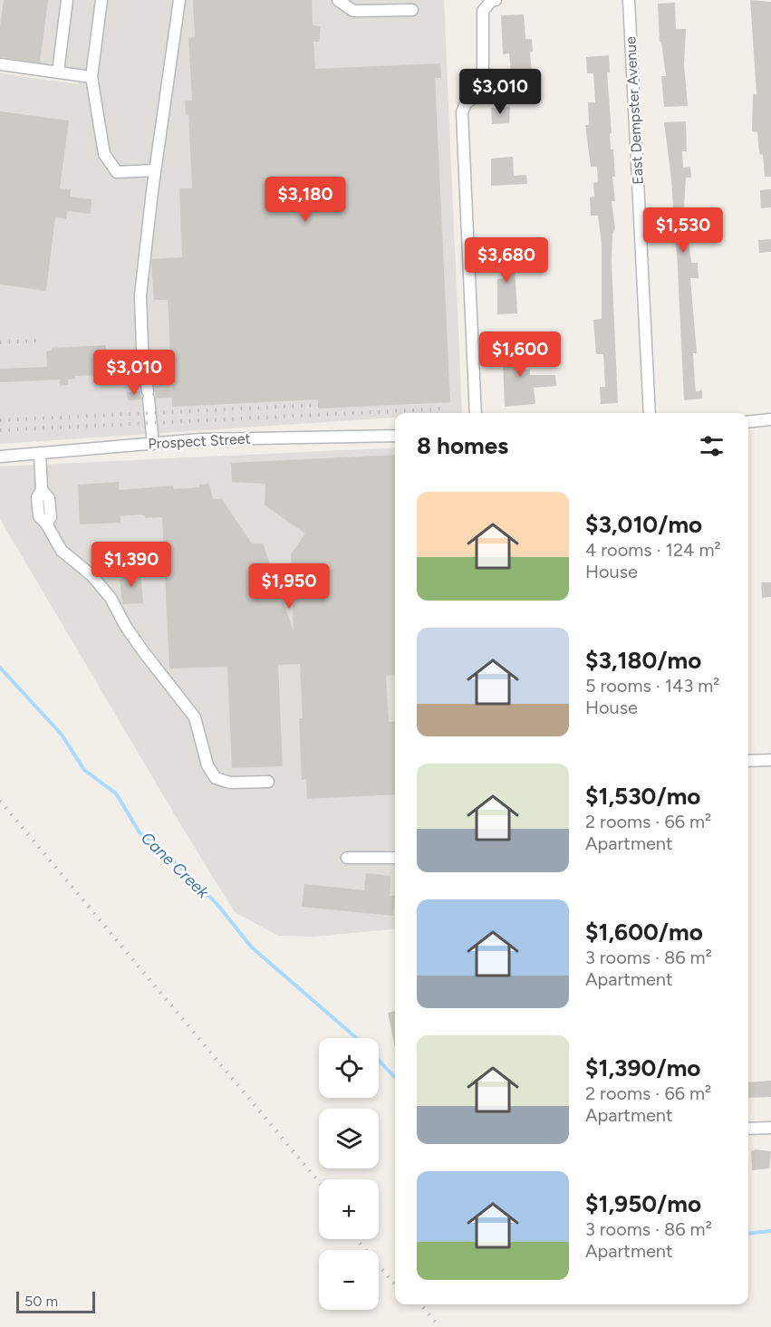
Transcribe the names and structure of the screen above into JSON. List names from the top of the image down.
{
  "streets": {
    "street": ["East Dempster Avenue", "Prospect Street"]
  },
  "water": ["Cane Creek"],
  "scale_bar": "50 m",
  "page": {
    "price": [
      "$3,010",
      "$3,180",
      "$1,530",
      "$3,680",
      "$1,600",
      "$3,010",
      "$1,390",
      "$1,950"
    ],
    "heading": "8 homes",
    "list": [
      {
        "name": "$3,010/mo",
        "note": "4 rooms · 124 m² · House"
      },
      {
        "name": "$3,180/mo",
        "note": "5 rooms · 143 m² · House"
      },
      {
        "name": "$1,530/mo",
        "note": "2 rooms · 66 m² · Apartment"
      },
      {
        "name": "$1,600/mo",
        "note": "3 rooms · 86 m² · Apartment"
      },
      {
        "name": "$1,390/mo",
        "note": "2 rooms · 66 m² · Apartment"
      },
      {
        "name": "$1,950/mo",
        "note": "3 rooms · 86 m² · Apartment"
      }
    ],
    "map_buttons": ["+", "−"],
    "scale": "50 m"
  }
}
